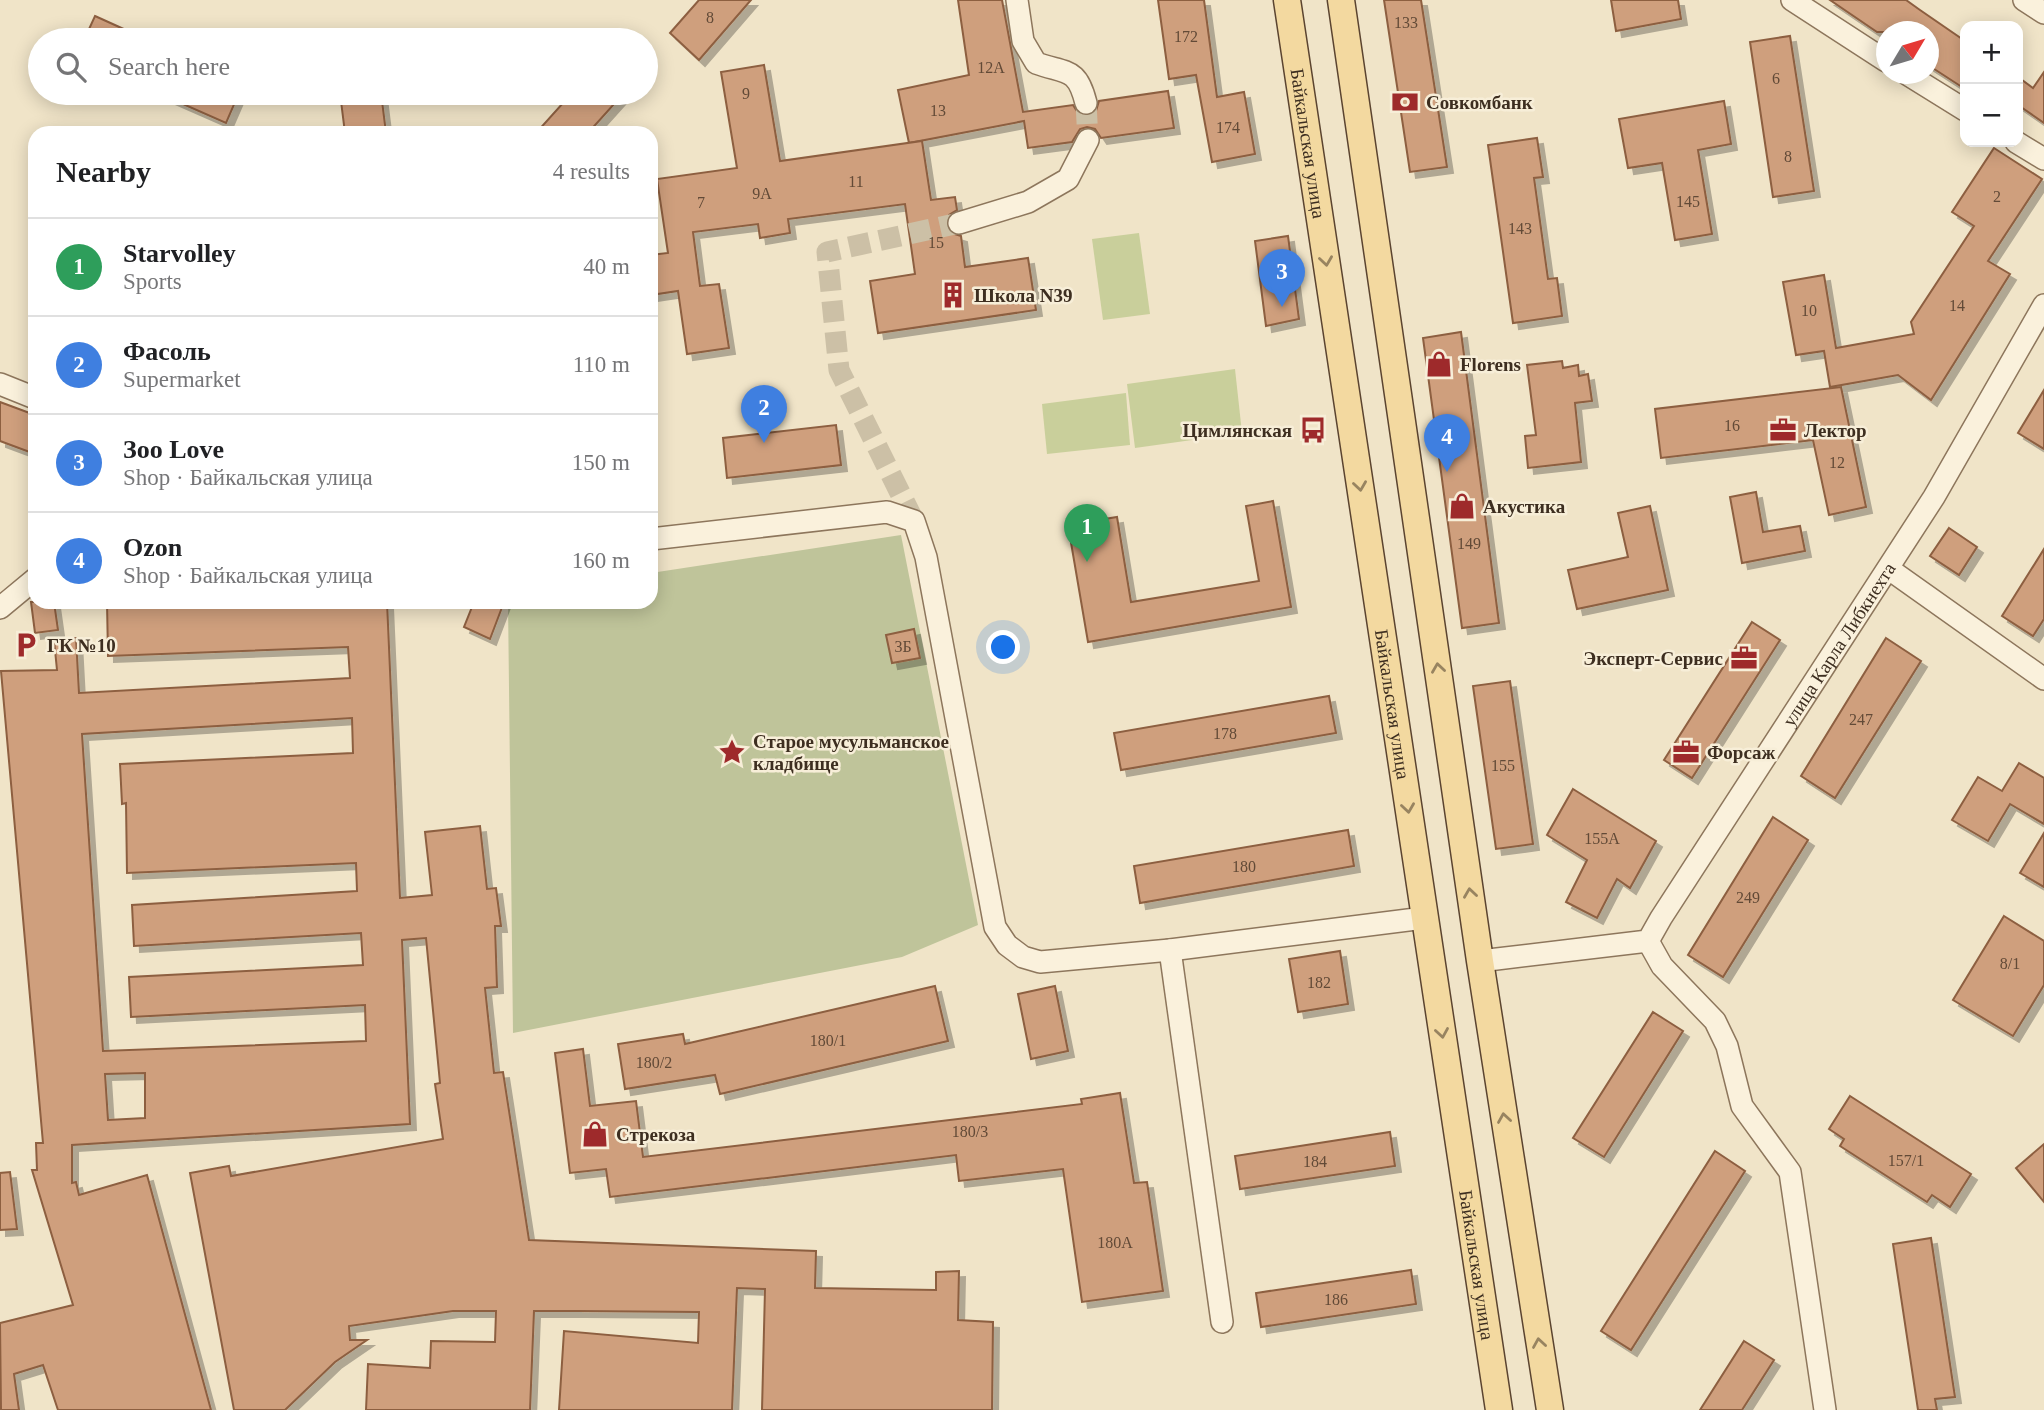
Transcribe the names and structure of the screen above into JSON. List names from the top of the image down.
{
  "streets": {
    "main road": ["Байкальская улица"],
    "street": ["улица Карла Либкнехта"]
  },
  "places": {
    "bank": ["Совкомбанк"],
    "building": ["Школа N39"],
    "shop": ["Florens", "Акустика", "Стрекоза"],
    "bus stop": ["Цимлянская"],
    "office": ["Лектор", "Эксперт-Сервис", "Форсаж"],
    "parking": ["ГК №10"],
    "place": ["Старое мусульманское кладбище"]
  },
  "house_numbers": [
    "8",
    "133",
    "172",
    "12А",
    "6",
    "9",
    "13",
    "174",
    "8",
    "11",
    "9А",
    "2",
    "145",
    "7",
    "143",
    "15",
    "14",
    "10",
    "16",
    "12",
    "149",
    "3Б",
    "247",
    "178",
    "155",
    "155А",
    "180",
    "249",
    "8/1",
    "182",
    "180/1",
    "180/2",
    "180/3",
    "157/1",
    "184",
    "180А",
    "186"
  ],
  "north": "top right",
  "page": {
    "map_buttons": ["+", "−"],
    "search": "Search here",
    "heading": ["Nearby", "4 results"],
    "list": [
      {
        "mark": "1",
        "name": "Starvolley",
        "note": "Sports",
        "value": "40 m"
      },
      {
        "mark": "2",
        "name": "Фасоль",
        "note": "Supermarket",
        "value": "110 m"
      },
      {
        "mark": "3",
        "name": "Зоо Love",
        "note": "Shop · Байкальская улица",
        "value": "150 m"
      },
      {
        "mark": "4",
        "name": "Ozon",
        "note": "Shop · Байкальская улица",
        "value": "160 m"
      }
    ],
    "pins": [
      "3",
      "2",
      "4",
      "1"
    ]
  }
}
